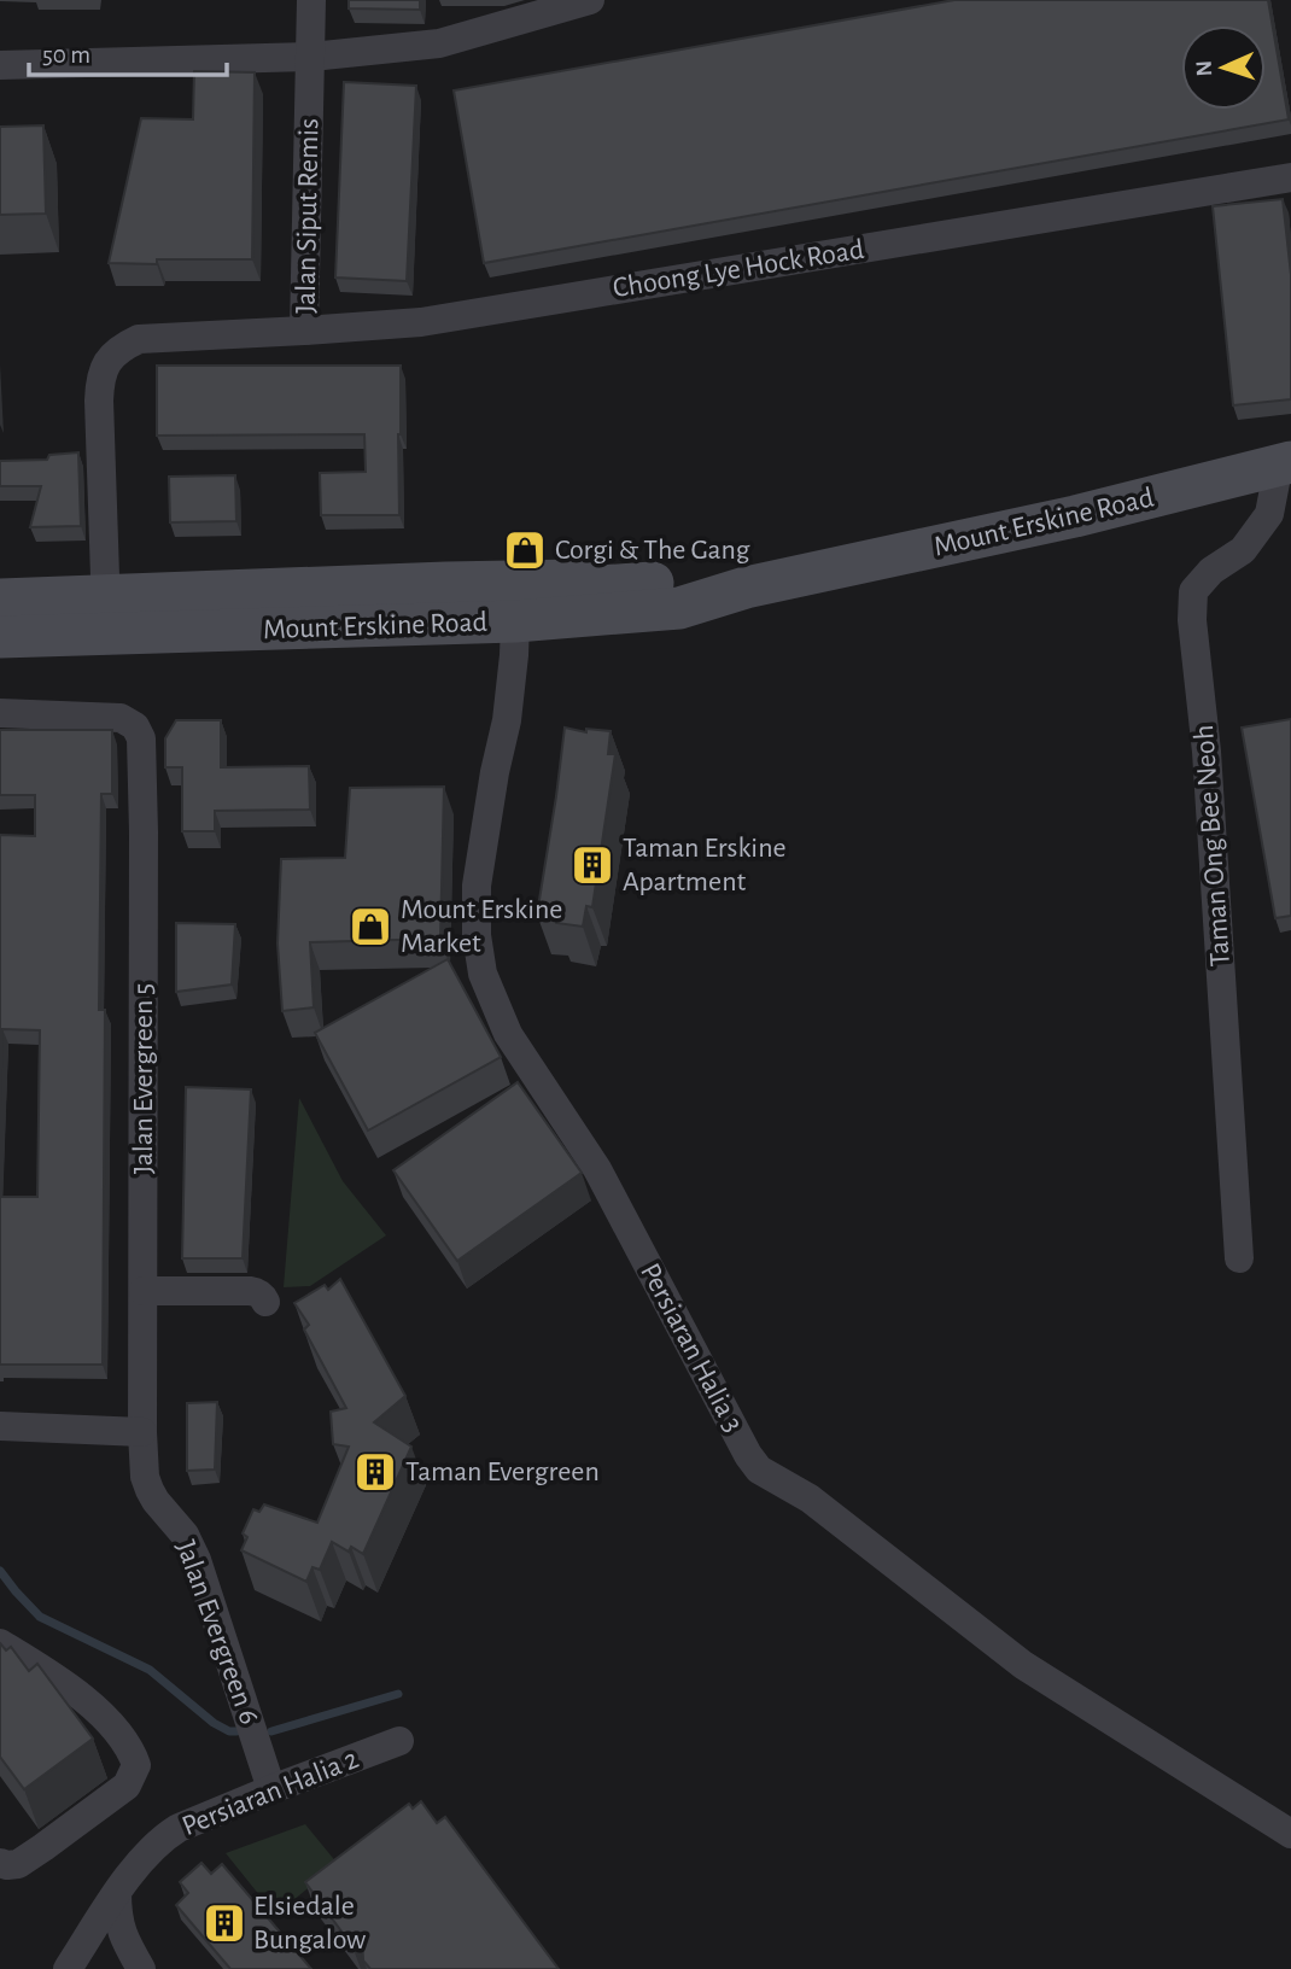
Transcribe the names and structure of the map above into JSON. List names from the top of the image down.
{
  "streets": {
    "main road": ["Mount Erskine Road"],
    "street": [
      "Jalan Siput Remis",
      "Choong Lye Hock Road",
      "Taman Ong Bee Neoh",
      "Jalan Evergreen 5",
      "Persiaran Halia 3",
      "Jalan Evergreen 6",
      "Persiaran Halia 2"
    ]
  },
  "crossings": [
    ["Jalan Siput Remis", "Choong Lye Hock Road"],
    ["Choong Lye Hock Road", "Mount Erskine Road"],
    ["Mount Erskine Road", "Taman Ong Bee Neoh"],
    ["Mount Erskine Road", "Persiaran Halia 3"],
    ["Jalan Evergreen 5", "Jalan Evergreen 6"],
    ["Jalan Evergreen 6", "Persiaran Halia 2"]
  ],
  "places": {
    "shop": ["Corgi & The Gang", "Mount Erskine Market"],
    "building": ["Taman Erskine Apartment", "Taman Evergreen", "Elsiedale Bungalow"]
  },
  "scale_bar": "50 m",
  "north": "left"
}
